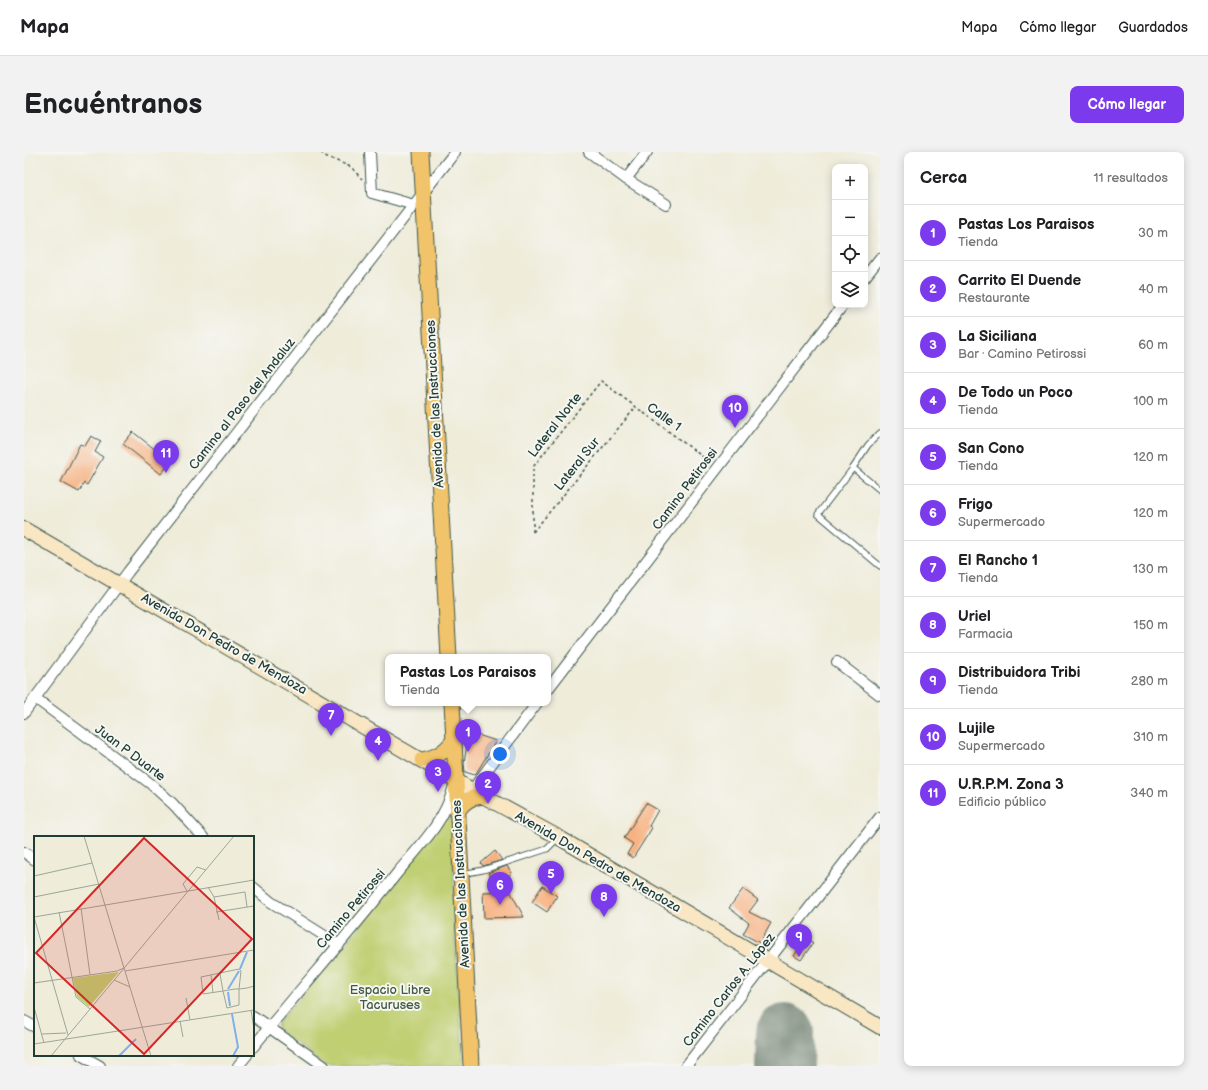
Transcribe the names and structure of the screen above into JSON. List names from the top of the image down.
{
  "streets": {
    "main road": ["Avenida de las Instrucciones"],
    "street": [
      "Camino al Paso del Andaluz",
      "Camino Petirossi",
      "Avenida Don Pedro de Mendoza",
      "Juan P Duarte",
      "Camino Carlos A. López"
    ],
    "path": ["Calle 1", "Lateral Norte", "Lateral Sur"]
  },
  "crossings": [
    ["Camino al Paso del Andaluz", "Avenida de las Instrucciones"],
    ["Camino al Paso del Andaluz", "Avenida Don Pedro de Mendoza"],
    ["Camino al Paso del Andaluz", "Juan P Duarte"],
    ["Avenida de las Instrucciones", "Camino Petirossi"],
    ["Avenida de las Instrucciones", "Avenida Don Pedro de Mendoza"],
    ["Calle 1", "Lateral Norte"],
    ["Calle 1", "Lateral Sur"],
    ["Calle 1", "Camino Petirossi"],
    ["Lateral Norte", "Lateral Sur"],
    ["Camino Petirossi", "Avenida Don Pedro de Mendoza"],
    ["Avenida Don Pedro de Mendoza", "Camino Carlos A. López"]
  ],
  "parks": ["Espacio Libre Tacuruses"],
  "page": {
    "header": "Mapa",
    "nav": ["Mapa", "Cómo llegar", "Guardados"],
    "buttons": "Cómo llegar",
    "title": "Encuéntranos",
    "heading": ["Cerca", "11 resultados"],
    "map_buttons": ["+", "−"],
    "list": [
      {
        "mark": "1",
        "name": "Pastas Los Paraisos",
        "note": "Tienda",
        "value": "30 m"
      },
      {
        "mark": "2",
        "name": "Carrito El Duende",
        "note": "Restaurante",
        "value": "40 m"
      },
      {
        "mark": "3",
        "name": "La Siciliana",
        "note": "Bar · Camino Petirossi",
        "value": "60 m"
      },
      {
        "mark": "4",
        "name": "De Todo un Poco",
        "note": "Tienda",
        "value": "100 m"
      },
      {
        "mark": "5",
        "name": "San Cono",
        "note": "Tienda",
        "value": "120 m"
      },
      {
        "mark": "6",
        "name": "Frigo",
        "note": "Supermercado",
        "value": "120 m"
      },
      {
        "mark": "7",
        "name": "El Rancho 1",
        "note": "Tienda",
        "value": "130 m"
      },
      {
        "mark": "8",
        "name": "Uriel",
        "note": "Farmacia",
        "value": "150 m"
      },
      {
        "mark": "9",
        "name": "Distribuidora Tribi",
        "note": "Tienda",
        "value": "280 m"
      },
      {
        "mark": "10",
        "name": "Lujile",
        "note": "Supermercado",
        "value": "310 m"
      },
      {
        "mark": "11",
        "name": "U.R.P.M. Zona 3",
        "note": "Edificio público",
        "value": "340 m"
      }
    ],
    "pins": [
      "10",
      "11",
      "7",
      "1",
      "4",
      "3",
      "2",
      "5",
      "6",
      "8",
      "9"
    ],
    "popup": ["Pastas Los Paraisos", "Tienda"]
  }
}
